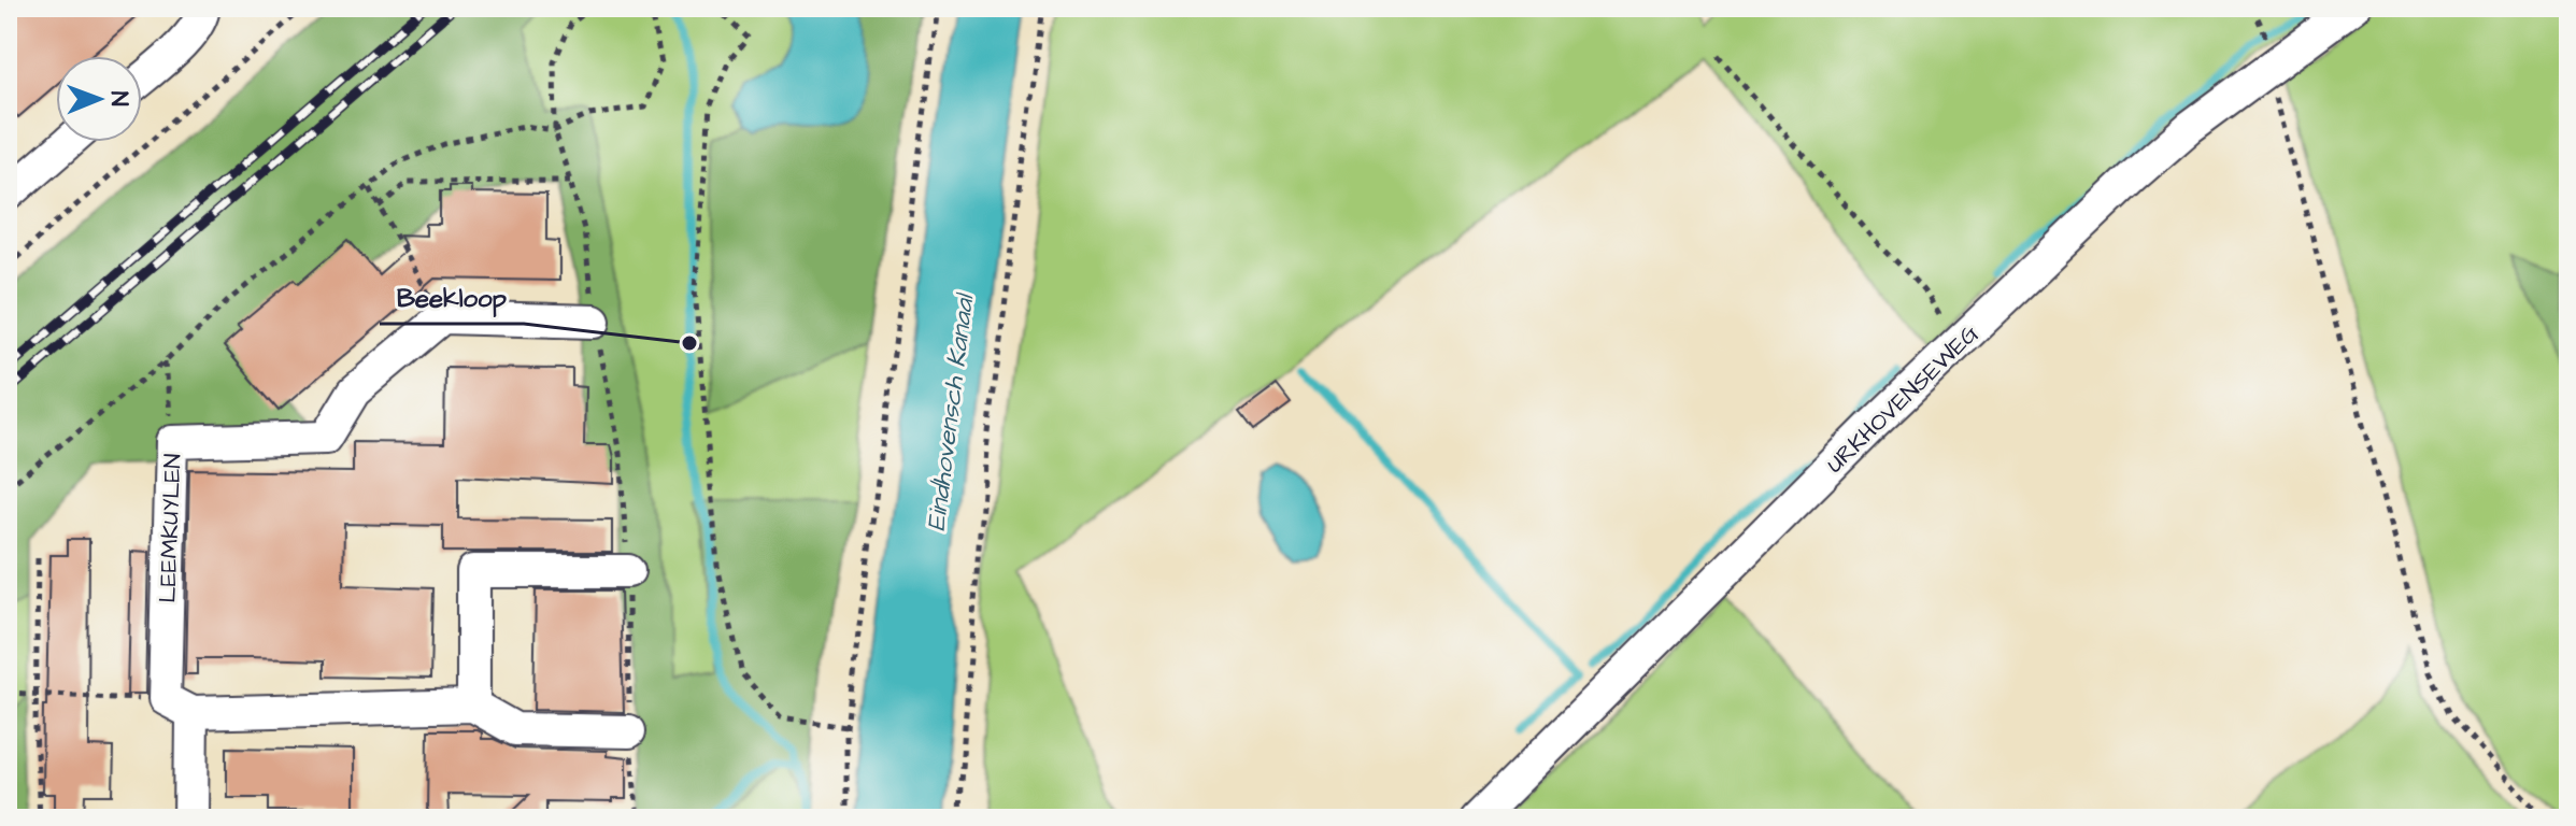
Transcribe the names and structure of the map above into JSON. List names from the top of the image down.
{
  "streets": {
    "street": ["URKHOVENSEWEG", "LEEMKUYLEN"]
  },
  "water": ["Eindhovensch Kanaal"],
  "places": ["Beekloop"],
  "north": "right"
}
